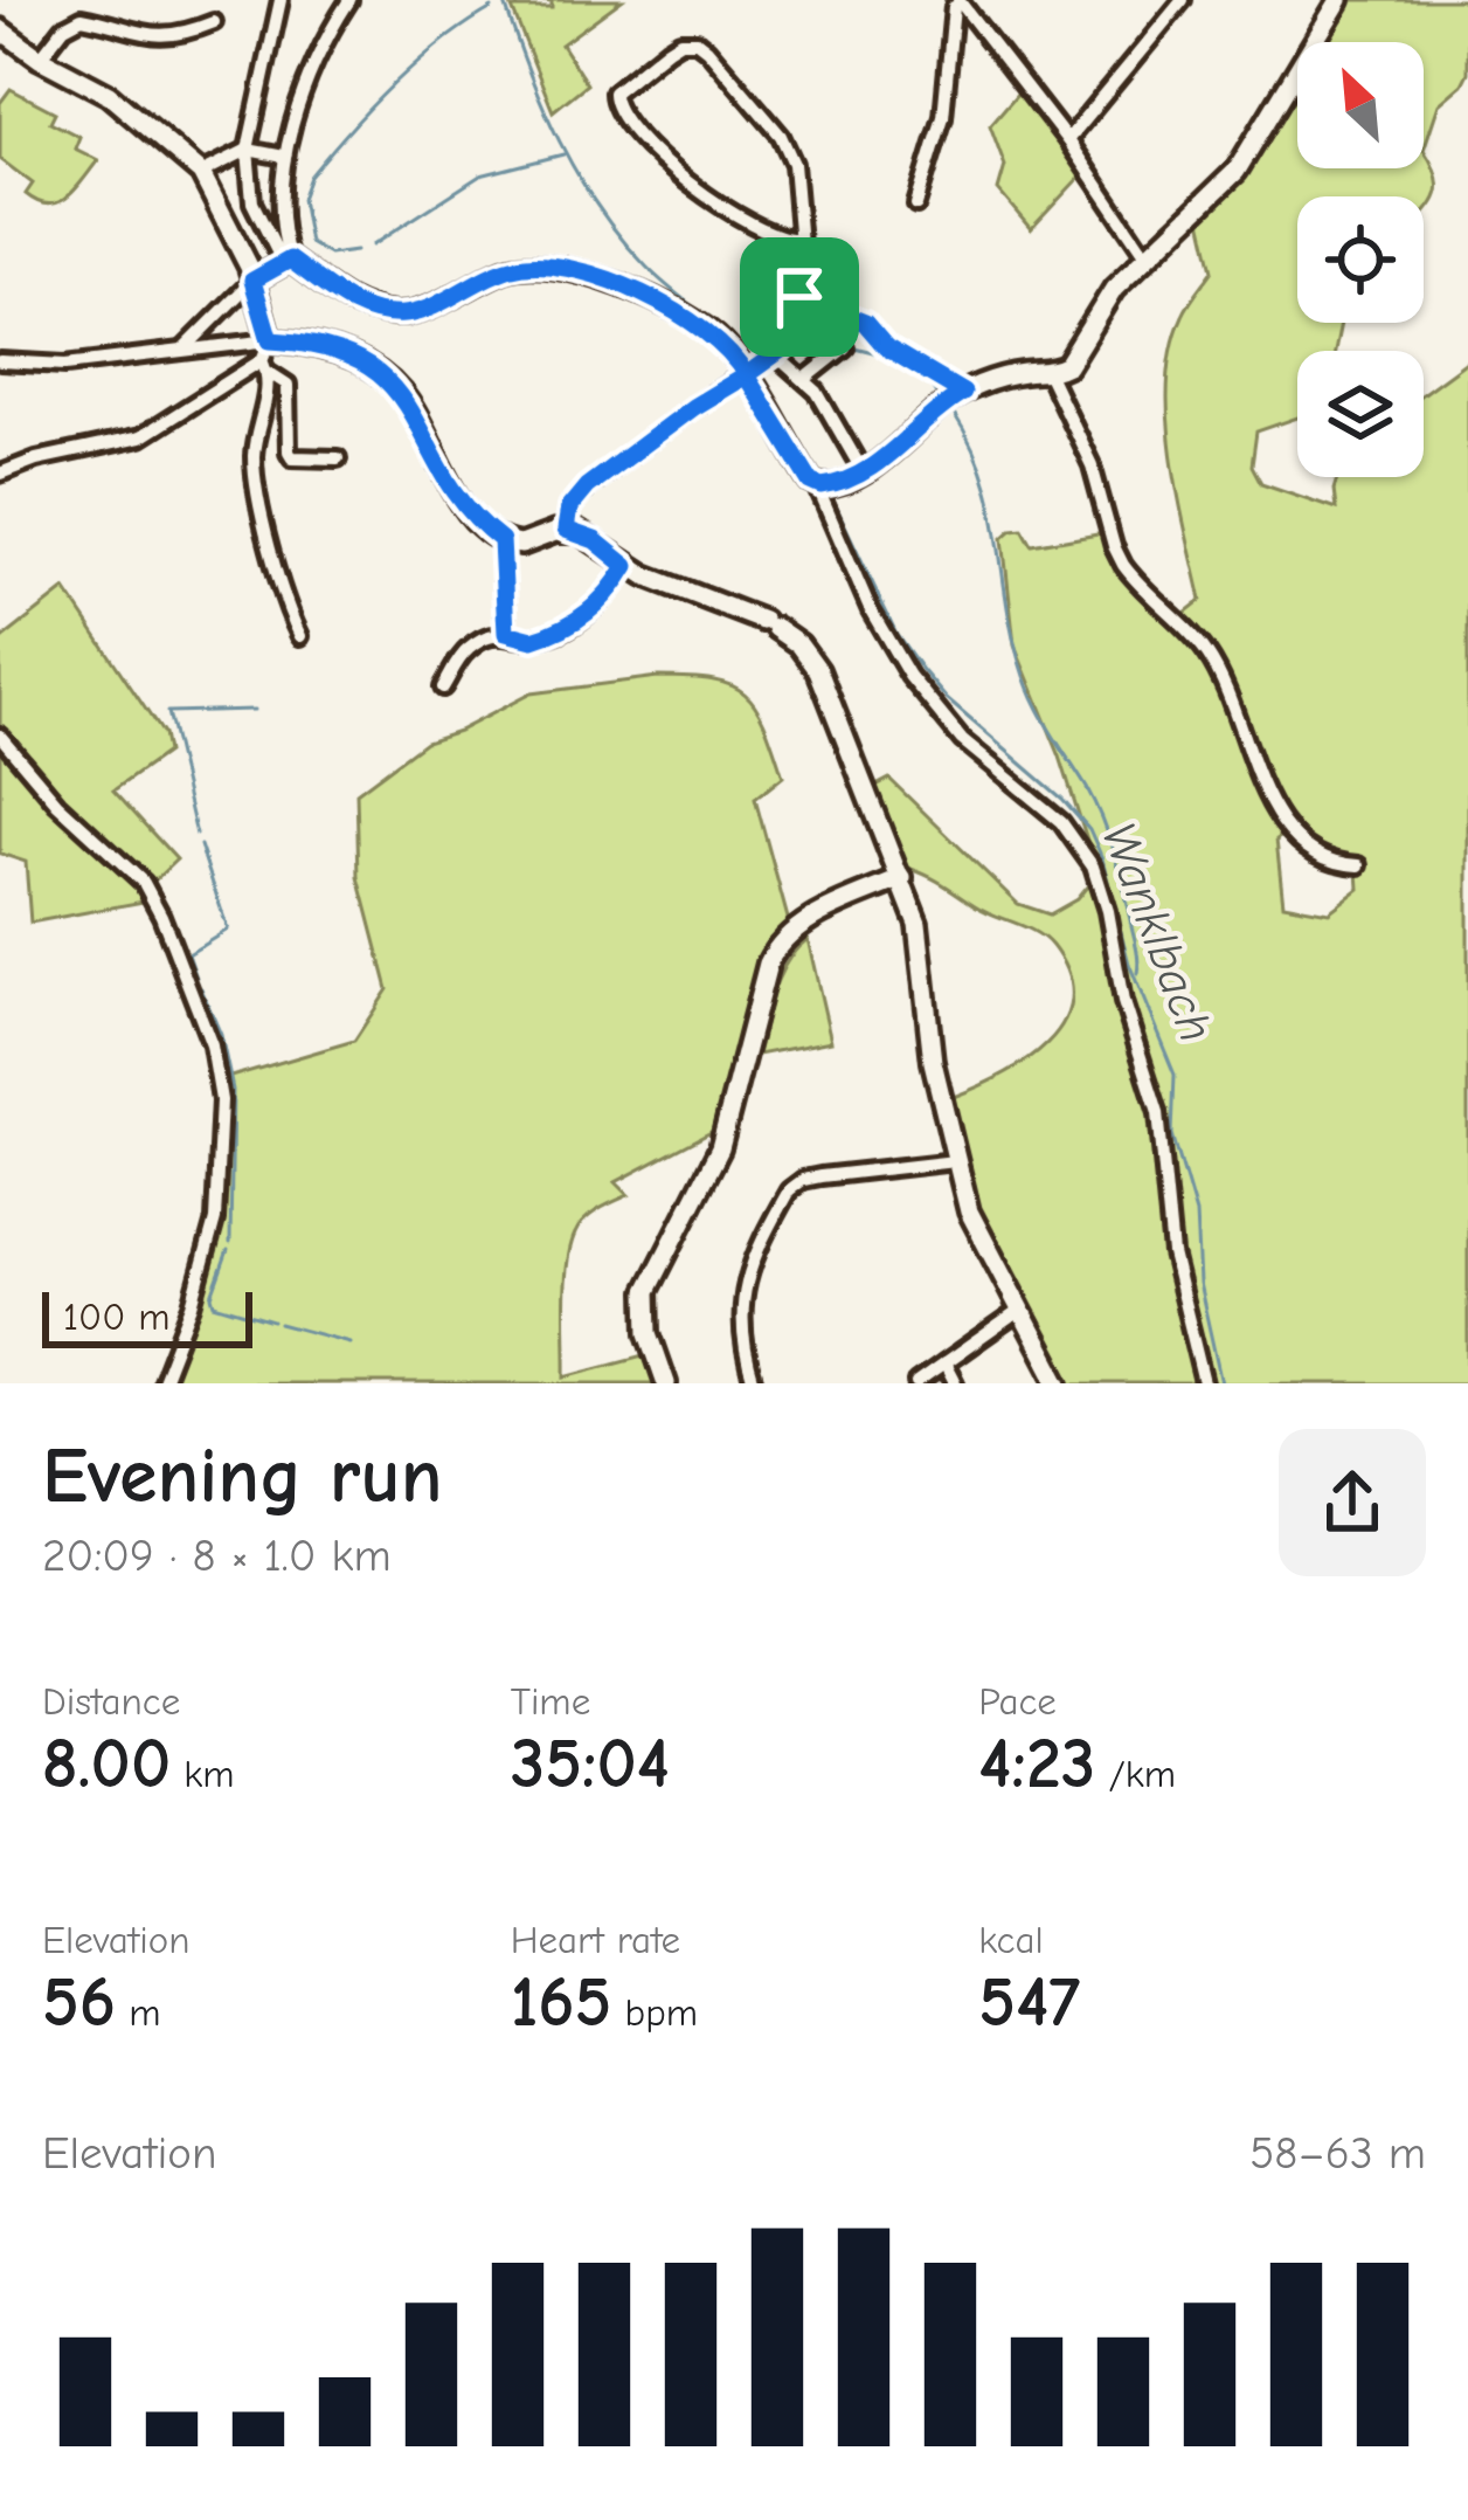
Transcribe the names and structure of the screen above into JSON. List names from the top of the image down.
{
  "water": ["Wanklbach"],
  "scale_bar": "100 m",
  "north": "top left",
  "page": {
    "scale": "100 m",
    "heading": ["Evening run", "20:09 · 8 × 1.0 km"],
    "stats": [
      ["Distance", "8.00 km"],
      ["Time", "35:04"],
      ["Pace", "4:23 /km"],
      ["Elevation", "56 m"],
      ["Heart rate", "165 bpm"],
      ["kcal", "547"]
    ],
    "chart": ["Elevation", "58–63 m"]
  }
}
